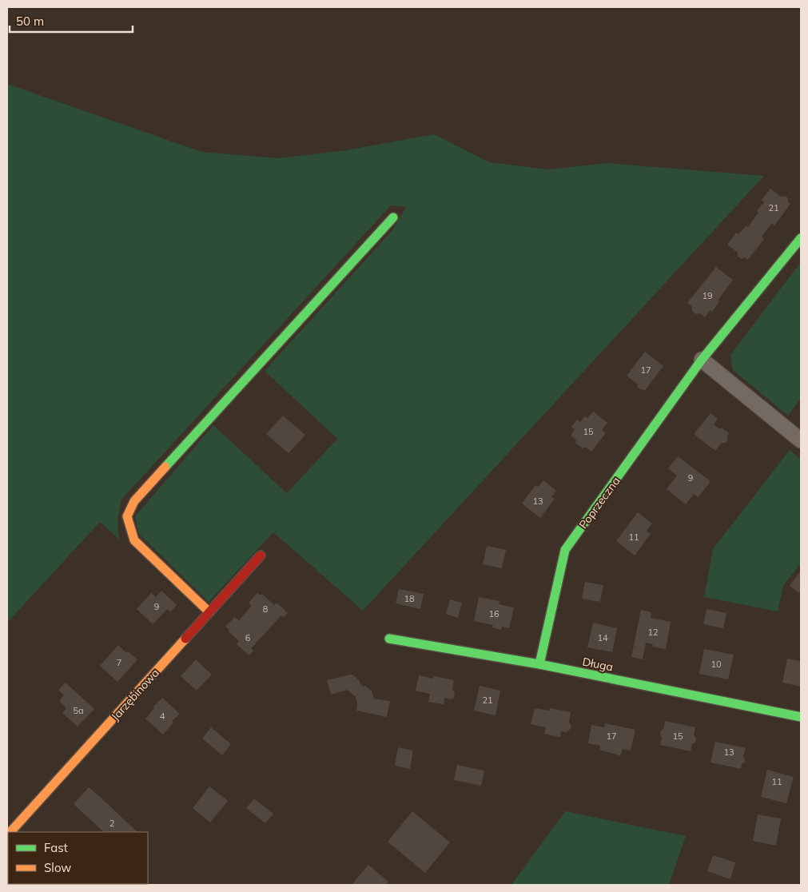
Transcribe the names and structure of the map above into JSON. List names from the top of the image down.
{
  "streets": {
    "street": ["Poprzeczna", "Długa", "Jarzębinowa"]
  },
  "crossings": [
    ["Poprzeczna", "Długa"]
  ],
  "house_numbers": [
    "21",
    "19",
    "17",
    "15",
    "9",
    "13",
    "11",
    "18",
    "9",
    "8",
    "16",
    "12",
    "6",
    "14",
    "7",
    "10",
    "21",
    "5a",
    "4",
    "17",
    "15",
    "13",
    "11",
    "2"
  ],
  "legend": ["Fast", "Slow"],
  "scale_bar": "50 m"
}
